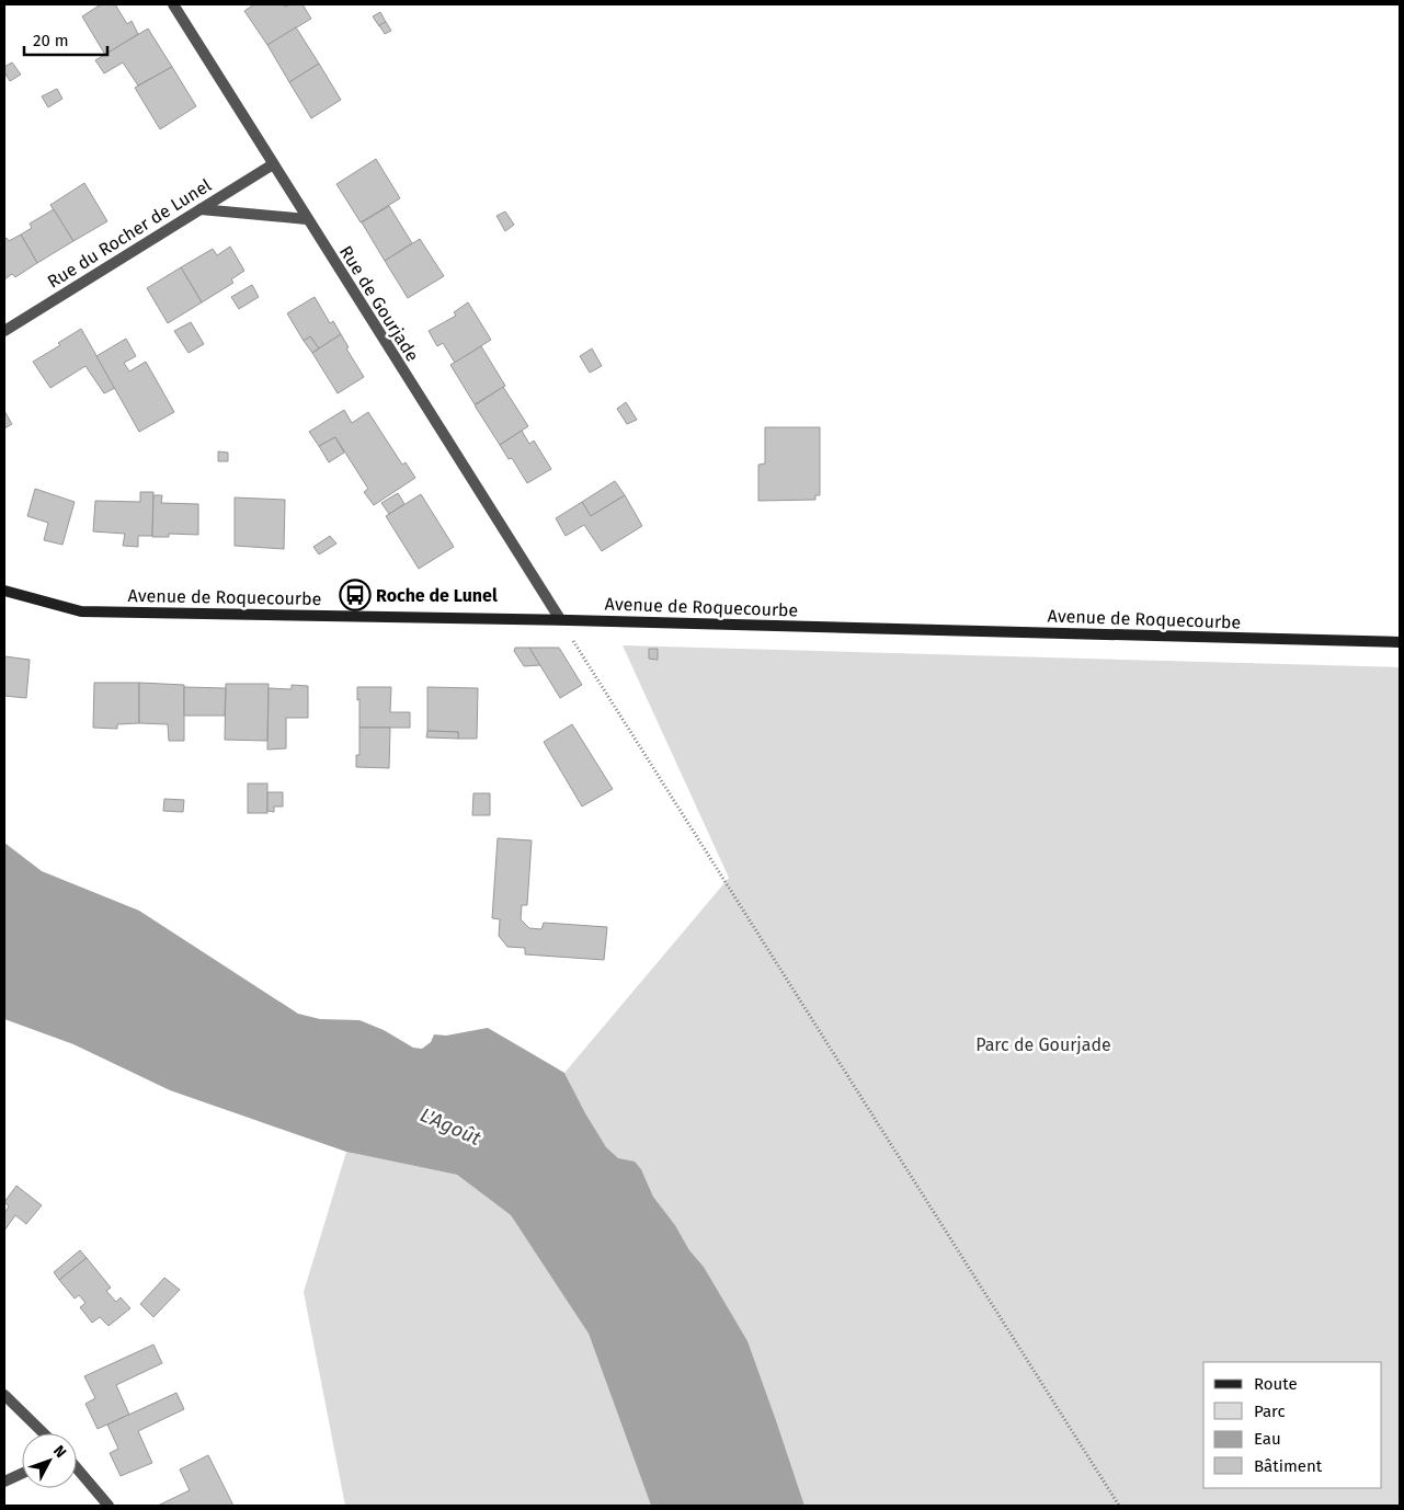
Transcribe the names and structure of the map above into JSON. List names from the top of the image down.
{
  "streets": {
    "main road": ["Avenue de Roquecourbe"],
    "street": ["Rue du Rocher de Lunel", "Rue de Gourjade"]
  },
  "crossings": [
    ["Rue du Rocher de Lunel", "Rue de Gourjade"],
    ["Rue de Gourjade", "Avenue de Roquecourbe"]
  ],
  "water": ["L'Agoût"],
  "parks": ["Parc de Gourjade"],
  "places": {
    "bus stop": ["Roche de Lunel"]
  },
  "legend": [
    "Route",
    "Parc",
    "Eau",
    "Bâtiment"
  ],
  "scale_bar": "20 m",
  "north": "top right"
}
